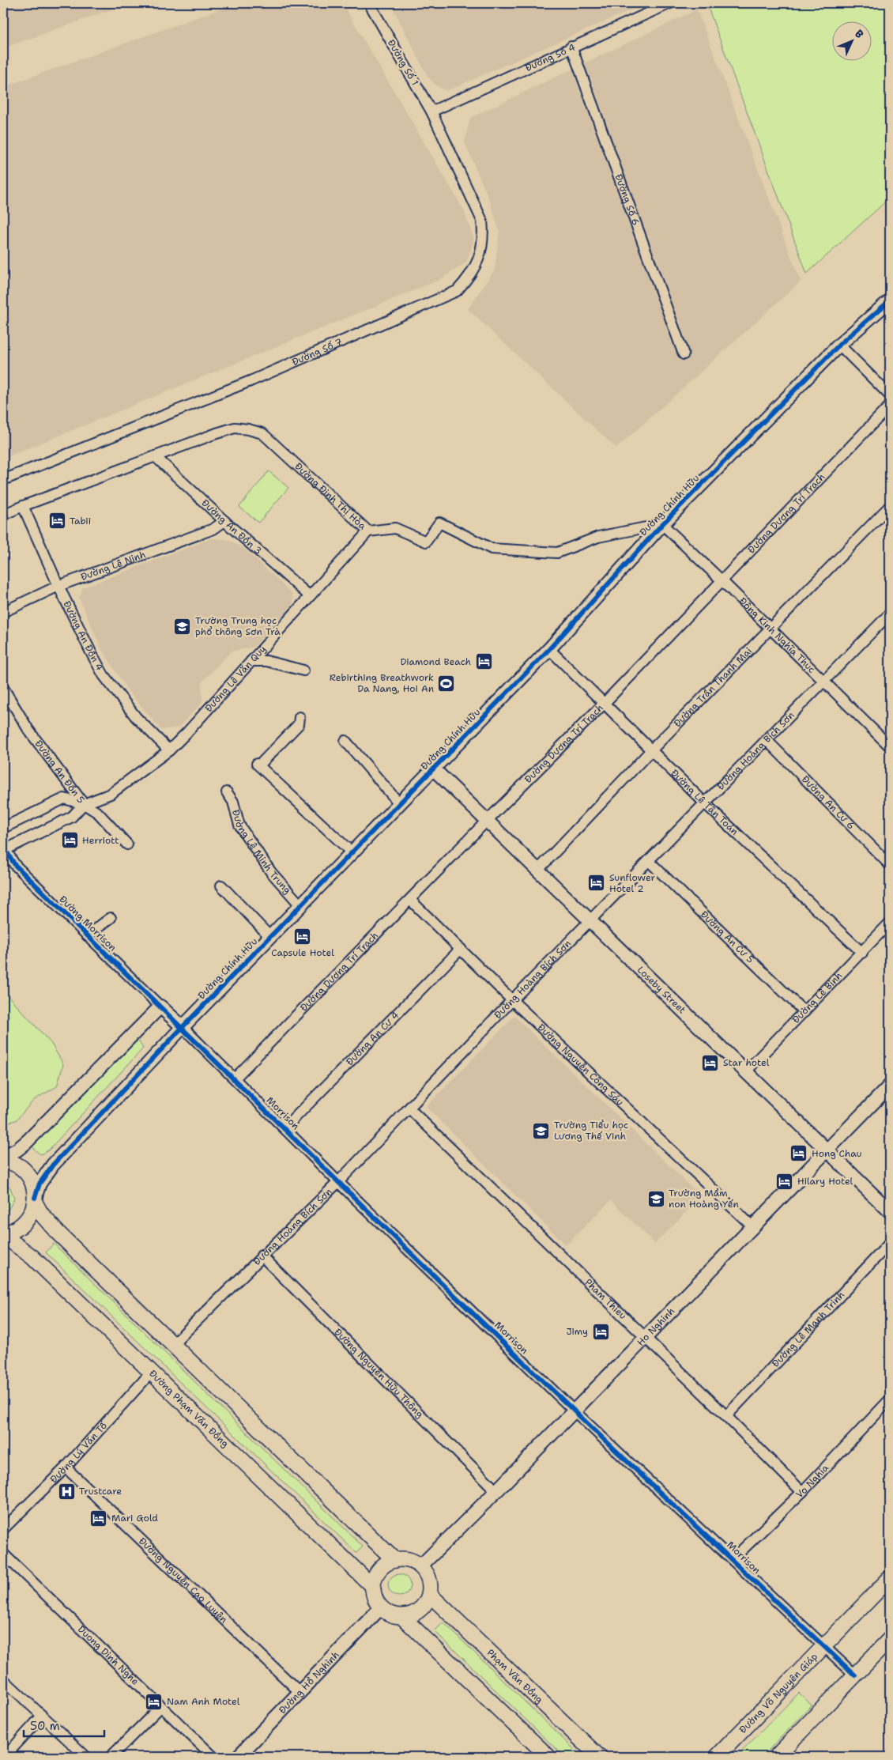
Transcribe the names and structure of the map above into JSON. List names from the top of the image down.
{
  "streets": {
    "main road": ["Đường Phạm Văn Đồng", "Phạm Văn Đồng", "Đường Võ Nguyên Giáp"],
    "street": [
      "Đường Số 4",
      "Đường Số 1",
      "Đường Số 6",
      "Đường Số 7",
      "Đường Đinh Thị Hòa",
      "Đường Chính Hữu",
      "Đường Dương Trí Trạch",
      "Đường An Đồn 3",
      "Đường Lê Ninh",
      "Đông Kinh Nghĩa Thục",
      "Đường An Đồn 4",
      "Đường Lê Văn Quý",
      "Đường Trần Thanh Mại",
      "Đường Hoàng Bích Sơn",
      "Đường An Đồn 5",
      "Đường Lê Tân Toán",
      "Đường An Cư 6",
      "Đường Lê Minh Trung",
      "Đường Morrison",
      "Đường An Cư 5",
      "Loseby Street",
      "Đường Lê Binh",
      "Đường An Cư 4",
      "Đường Nguyễn Công Sáu",
      "Morrison",
      "Pham Thieu",
      "Ho Nghinh",
      "Đường Lê Mạnh Trinh",
      "Đường Nguyễn Hữu Thông",
      "Đường Lý Văn Tố",
      "Vo Nghia",
      "Đường Nguyễn Cao Luyện",
      "Duong Dinh Nghe",
      "Đường Hồ Nghinh"
    ]
  },
  "crossings": [
    ["Đường Số 4", "Đường Số 1"],
    ["Đường Số 4", "Đường Số 6"],
    ["Đường Số 1", "Đường Số 7"],
    ["Đường Đinh Thị Hòa", "Đường Chính Hữu"],
    ["Đường Đinh Thị Hòa", "Đường An Đồn 3"],
    ["Đường Đinh Thị Hòa", "Đông Kinh Nghĩa Thục"],
    ["Đường Đinh Thị Hòa", "Đường An Đồn 4"],
    ["Đường Đinh Thị Hòa", "Đường Lê Văn Quý"],
    ["Đường Chính Hữu", "Đông Kinh Nghĩa Thục"],
    ["Đường Chính Hữu", "Đường Lê Tân Toán"],
    ["Đường Chính Hữu", "Đường Lê Minh Trung"],
    ["Đường Chính Hữu", "Loseby Street"],
    ["Đường Chính Hữu", "Morrison"],
    ["Đường Dương Trí Trạch", "Đông Kinh Nghĩa Thục"],
    ["Đường Dương Trí Trạch", "Đường Lê Tân Toán"],
    ["Đường Dương Trí Trạch", "Loseby Street"],
    ["Đường Dương Trí Trạch", "Đường Nguyễn Công Sáu"],
    ["Đường Dương Trí Trạch", "Morrison"],
    ["Đường An Đồn 3", "Đường Lê Ninh"],
    ["Đường An Đồn 3", "Đường Lê Văn Quý"],
    ["Đường Lê Ninh", "Đường An Đồn 4"],
    ["Đông Kinh Nghĩa Thục", "Đường Trần Thanh Mại"],
    ["Đông Kinh Nghĩa Thục", "Đường Hoàng Bích Sơn"],
    ["Đường An Đồn 4", "Đường Lê Văn Quý"],
    ["Đường Lê Văn Quý", "Đường An Đồn 5"],
    ["Đường Lê Văn Quý", "Đường Morrison"],
    ["Đường Trần Thanh Mại", "Đường Lê Tân Toán"],
    ["Đường Trần Thanh Mại", "Loseby Street"],
    ["Đường Hoàng Bích Sơn", "Đường Lê Tân Toán"],
    ["Đường Hoàng Bích Sơn", "Đường An Cư 6"],
    ["Đường Hoàng Bích Sơn", "Đường An Cư 5"],
    ["Đường Hoàng Bích Sơn", "Loseby Street"],
    ["Đường Hoàng Bích Sơn", "Đường Nguyễn Công Sáu"],
    ["Đường Hoàng Bích Sơn", "Morrison"],
    ["Đường Hoàng Bích Sơn", "Pham Thieu"],
    ["Đường Hoàng Bích Sơn", "Đường Nguyễn Hữu Thông"],
    ["Đường Lê Tân Toán", "Đường Lê Binh"],
    ["Đường Morrison", "Morrison"],
    ["Đường An Cư 5", "Đường Lê Binh"],
    ["Loseby Street", "Đường Lê Binh"],
    ["Loseby Street", "Ho Nghinh"],
    ["Đường An Cư 4", "Đường Nguyễn Công Sáu"],
    ["Đường An Cư 4", "Morrison"],
    ["Đường Nguyễn Công Sáu", "Ho Nghinh"],
    ["Morrison", "Ho Nghinh"],
    ["Morrison", "Vo Nghia"],
    ["Morrison", "Đường Võ Nguyên Giáp"],
    ["Pham Thieu", "Ho Nghinh"],
    ["Pham Thieu", "Đường Lê Mạnh Trinh"],
    ["Pham Thieu", "Vo Nghia"],
    ["Ho Nghinh", "Đường Nguyễn Hữu Thông"],
    ["Ho Nghinh", "Đường Phạm Văn Đồng"],
    ["Ho Nghinh", "Phạm Văn Đồng"],
    ["Ho Nghinh", "Đường Hồ Nghinh"],
    ["Đường Phạm Văn Đồng", "Đường Lý Văn Tố"],
    ["Đường Phạm Văn Đồng", "Phạm Văn Đồng"],
    ["Đường Phạm Văn Đồng", "Đường Hồ Nghinh"],
    ["Đường Lý Văn Tố", "Đường Nguyễn Cao Luyện"],
    ["Đường Nguyễn Cao Luyện", "Đường Hồ Nghinh"],
    ["Phạm Văn Đồng", "Đường Hồ Nghinh"]
  ],
  "places": {
    "hotel": [
      "Tabii",
      "Diamond Beach",
      "Herriott",
      "Sunflower Hotel 2",
      "Capsule Hotel",
      "Star hotel",
      "Hong Chau",
      "Hilary Hotel",
      "Jimy",
      "Mari Gold",
      "Nam Anh Motel"
    ],
    "school or university": ["Trường Trung học phổ thông Sơn Trà", "Trường Tiểu học Lương Thế Vinh", "Trường Mầm non Hoàng Yến"],
    "sports": ["Rebirthing Breathwork Da Nang, Hoi An"],
    "hospital": ["Trustcare"]
  },
  "scale_bar": "50 m",
  "north": "top right"
}
